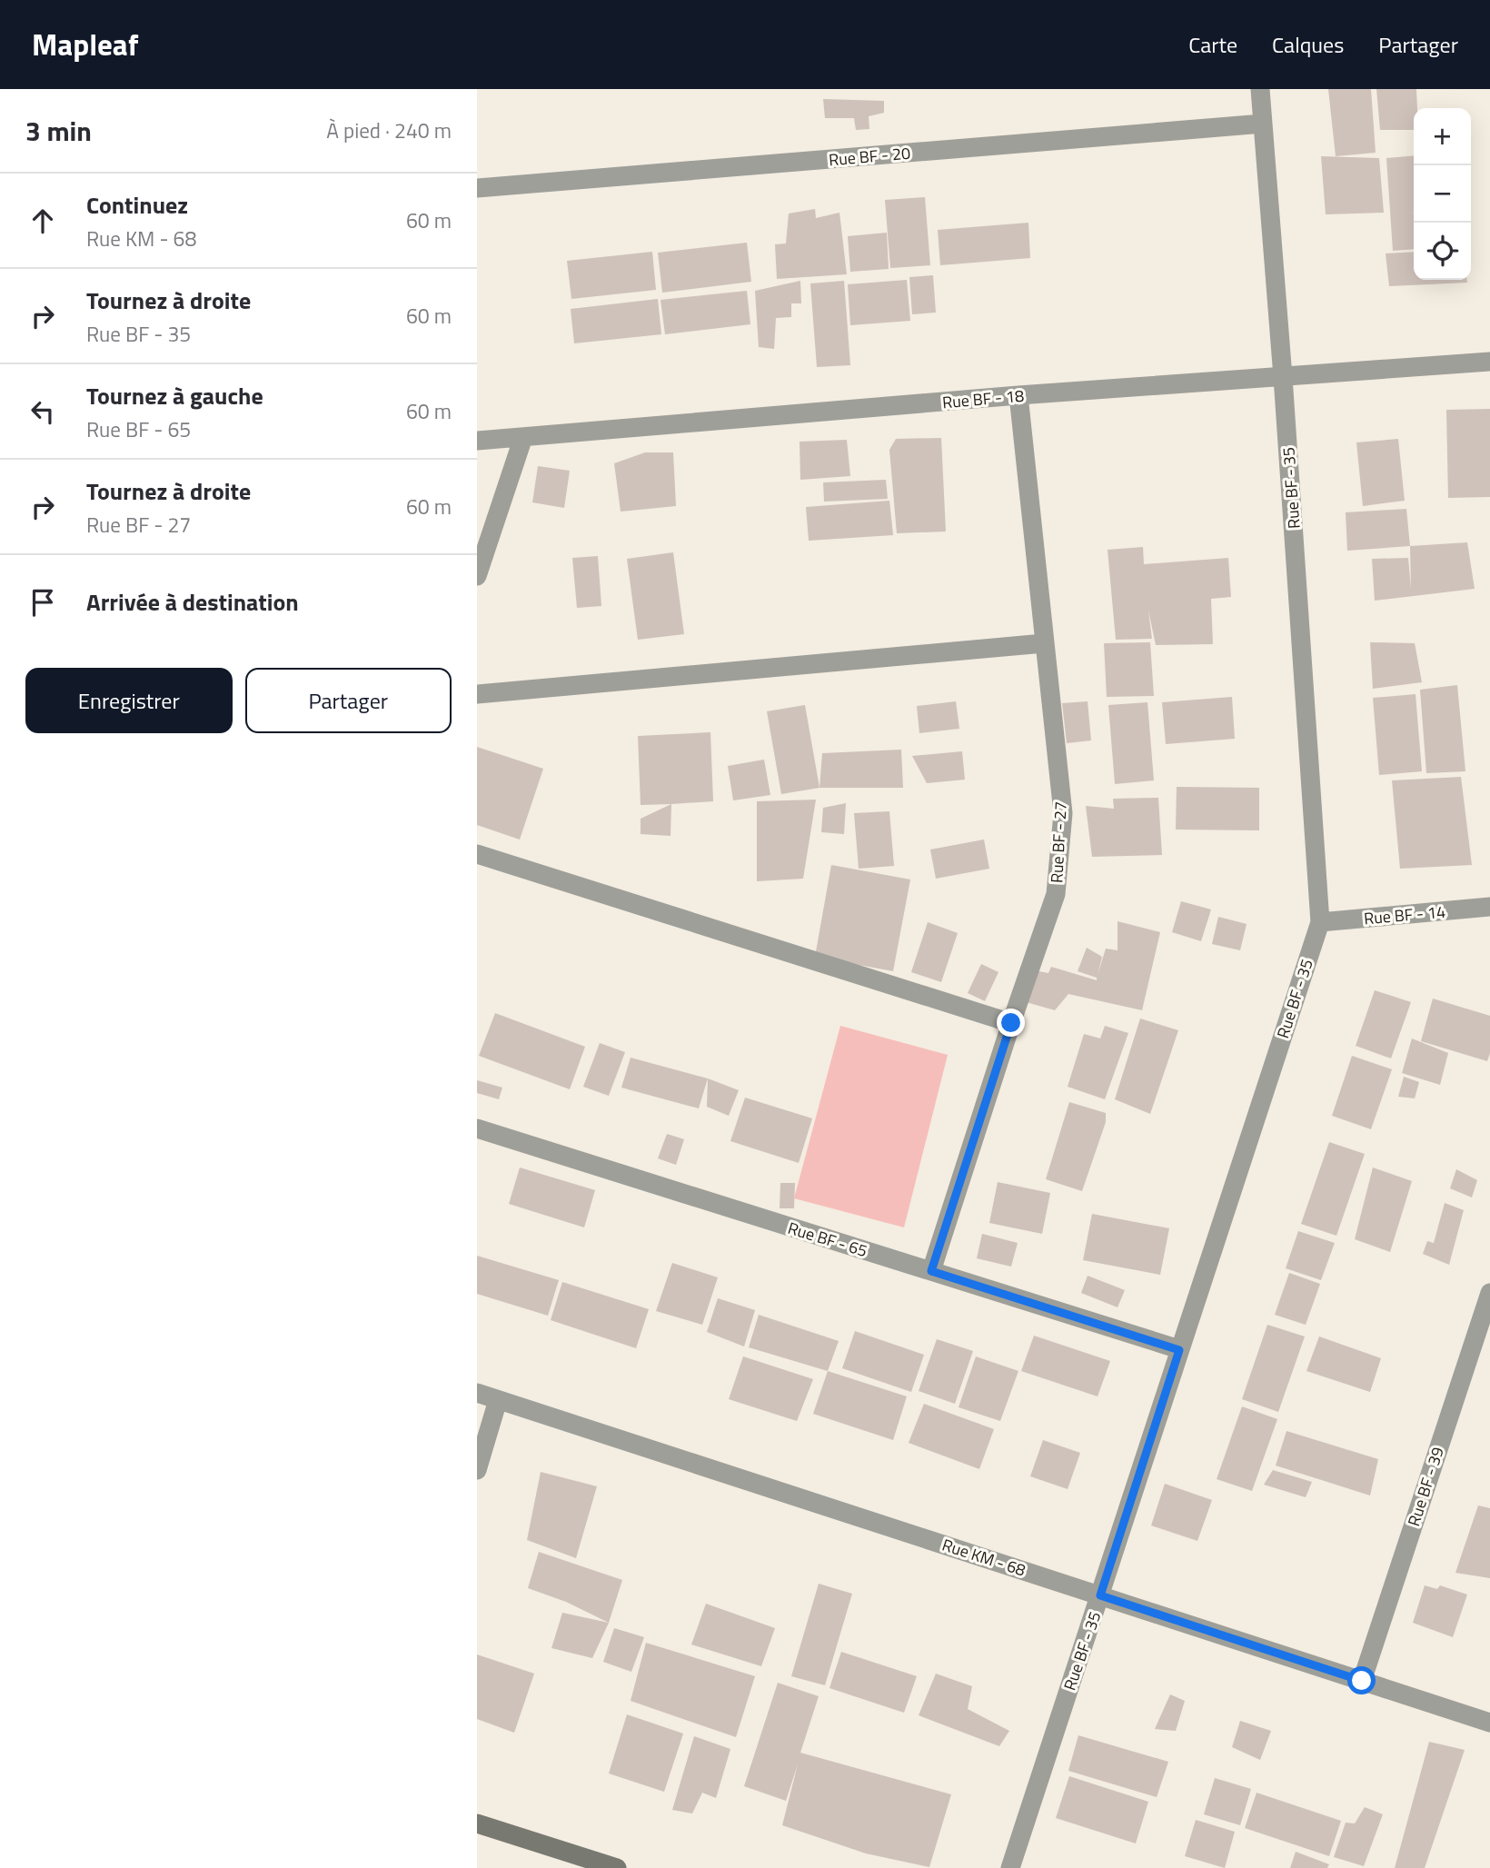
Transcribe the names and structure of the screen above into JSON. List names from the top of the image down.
{
  "streets": {
    "street": [
      "Rue BF - 20",
      "Rue BF - 18",
      "Rue BF - 35",
      "Rue BF - 27",
      "Rue BF - 14",
      "Rue BF - 65",
      "Rue BF - 39",
      "Rue KM - 68"
    ]
  },
  "crossings": [
    ["Rue BF - 20", "Rue BF - 35"],
    ["Rue BF - 18", "Rue BF - 35"],
    ["Rue BF - 18", "Rue BF - 27"],
    ["Rue BF - 35", "Rue BF - 14"],
    ["Rue BF - 35", "Rue BF - 65"],
    ["Rue BF - 35", "Rue KM - 68"],
    ["Rue BF - 27", "Rue BF - 65"],
    ["Rue BF - 39", "Rue KM - 68"]
  ],
  "page": {
    "header": "Mapleaf",
    "nav": ["Carte", "Calques", "Partager"],
    "heading": ["3 min", "À pied · 240 m"],
    "map_buttons": ["+", "−"],
    "list": [
      ["Continuez", "Rue KM - 68", "60 m"],
      ["Tournez à droite", "Rue BF - 35", "60 m"],
      ["Tournez à gauche", "Rue BF - 65", "60 m"],
      ["Tournez à droite", "Rue BF - 27", "60 m"],
      "Arrivée à destination"
    ],
    "buttons": ["Enregistrer", "Partager"]
  }
}
